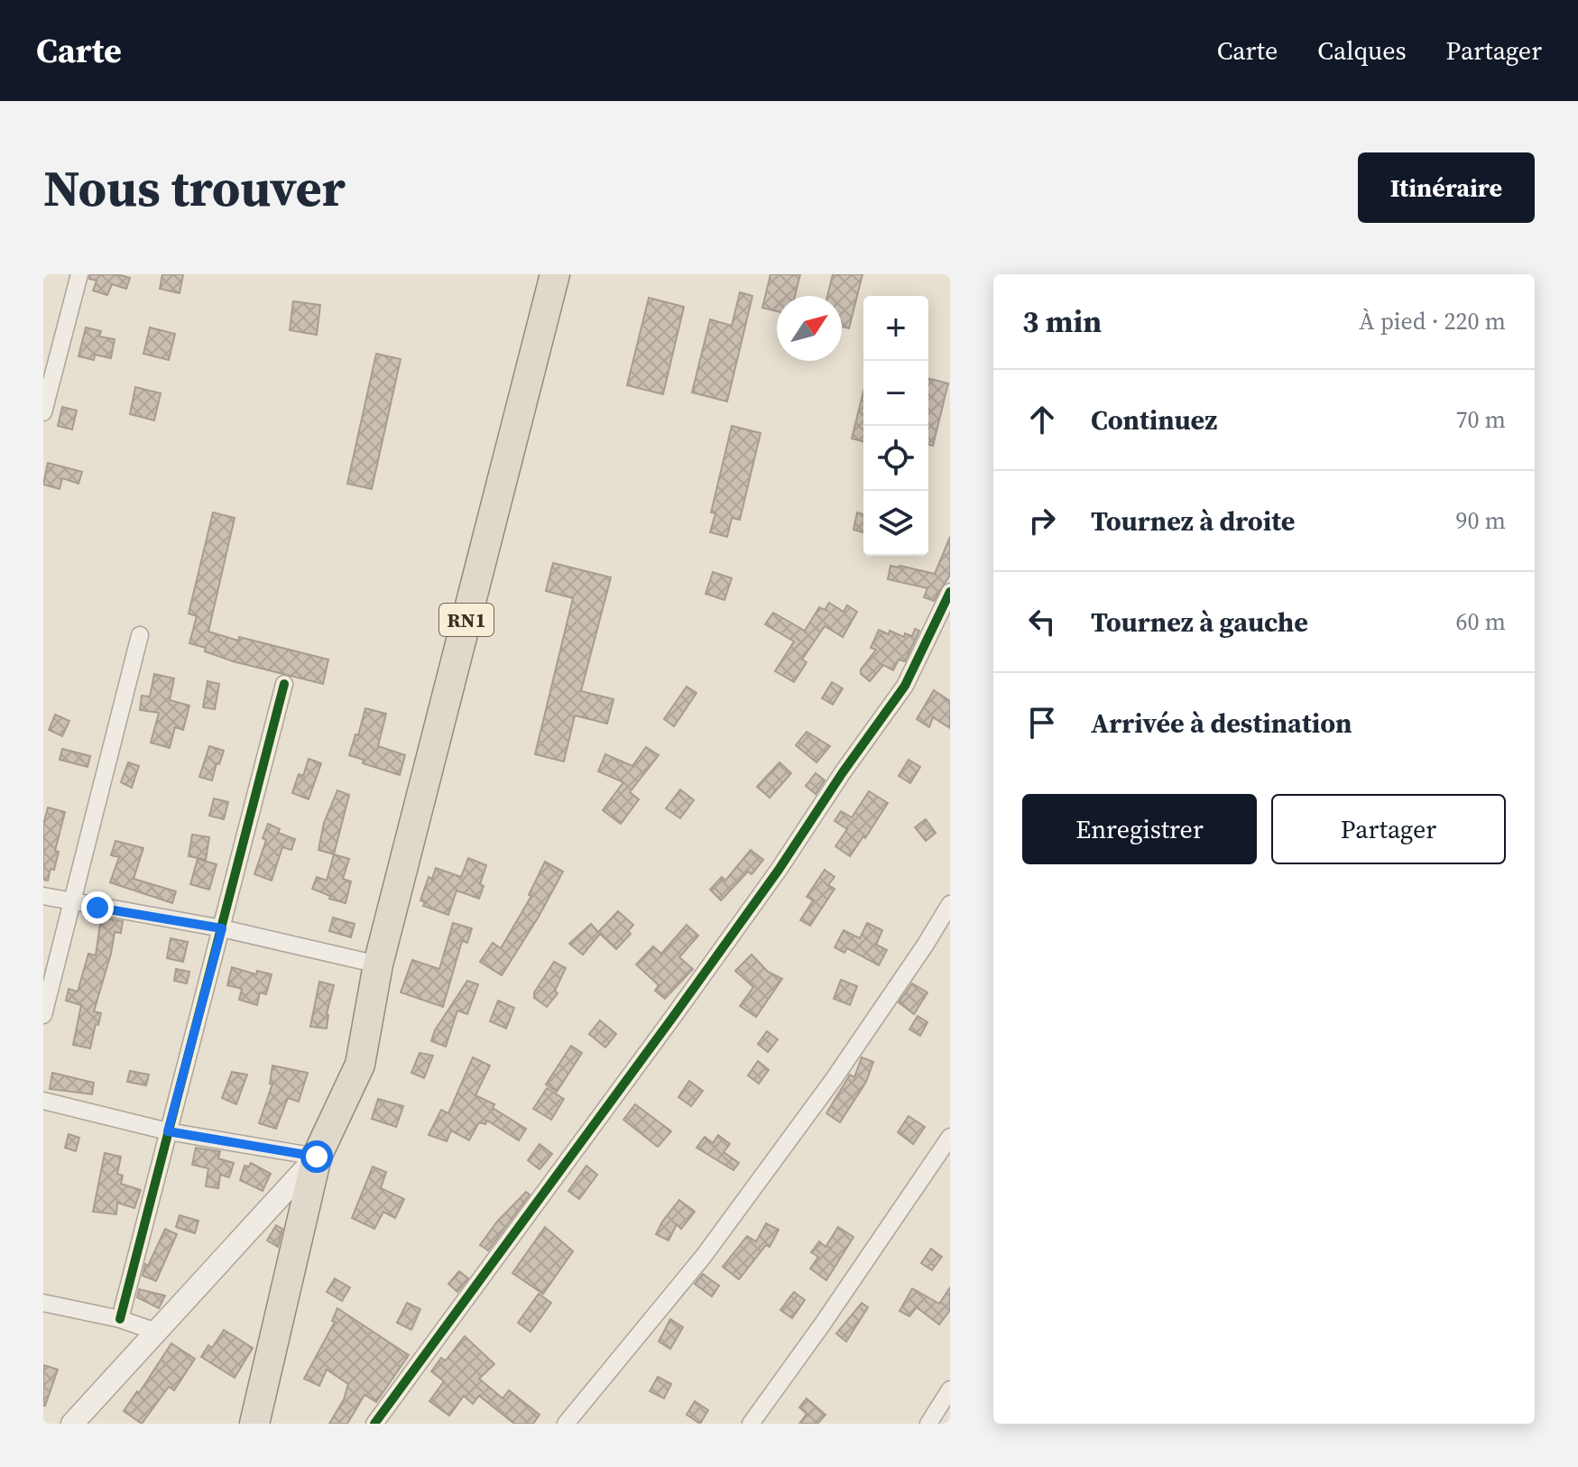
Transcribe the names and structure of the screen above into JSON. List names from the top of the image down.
{
  "streets": {
    "highway": ["RN1"]
  },
  "north": "top right",
  "page": {
    "header": "Carte",
    "nav": ["Carte", "Calques", "Partager"],
    "buttons": [
      "Itinéraire",
      ["Enregistrer", "Partager"]
    ],
    "title": "Nous trouver",
    "heading": ["3 min", "À pied · 220 m"],
    "map_buttons": ["+", "−"],
    "list": [
      ["Continuez", "70 m"],
      ["Tournez à droite", "90 m"],
      ["Tournez à gauche", "60 m"],
      "Arrivée à destination"
    ]
  }
}
